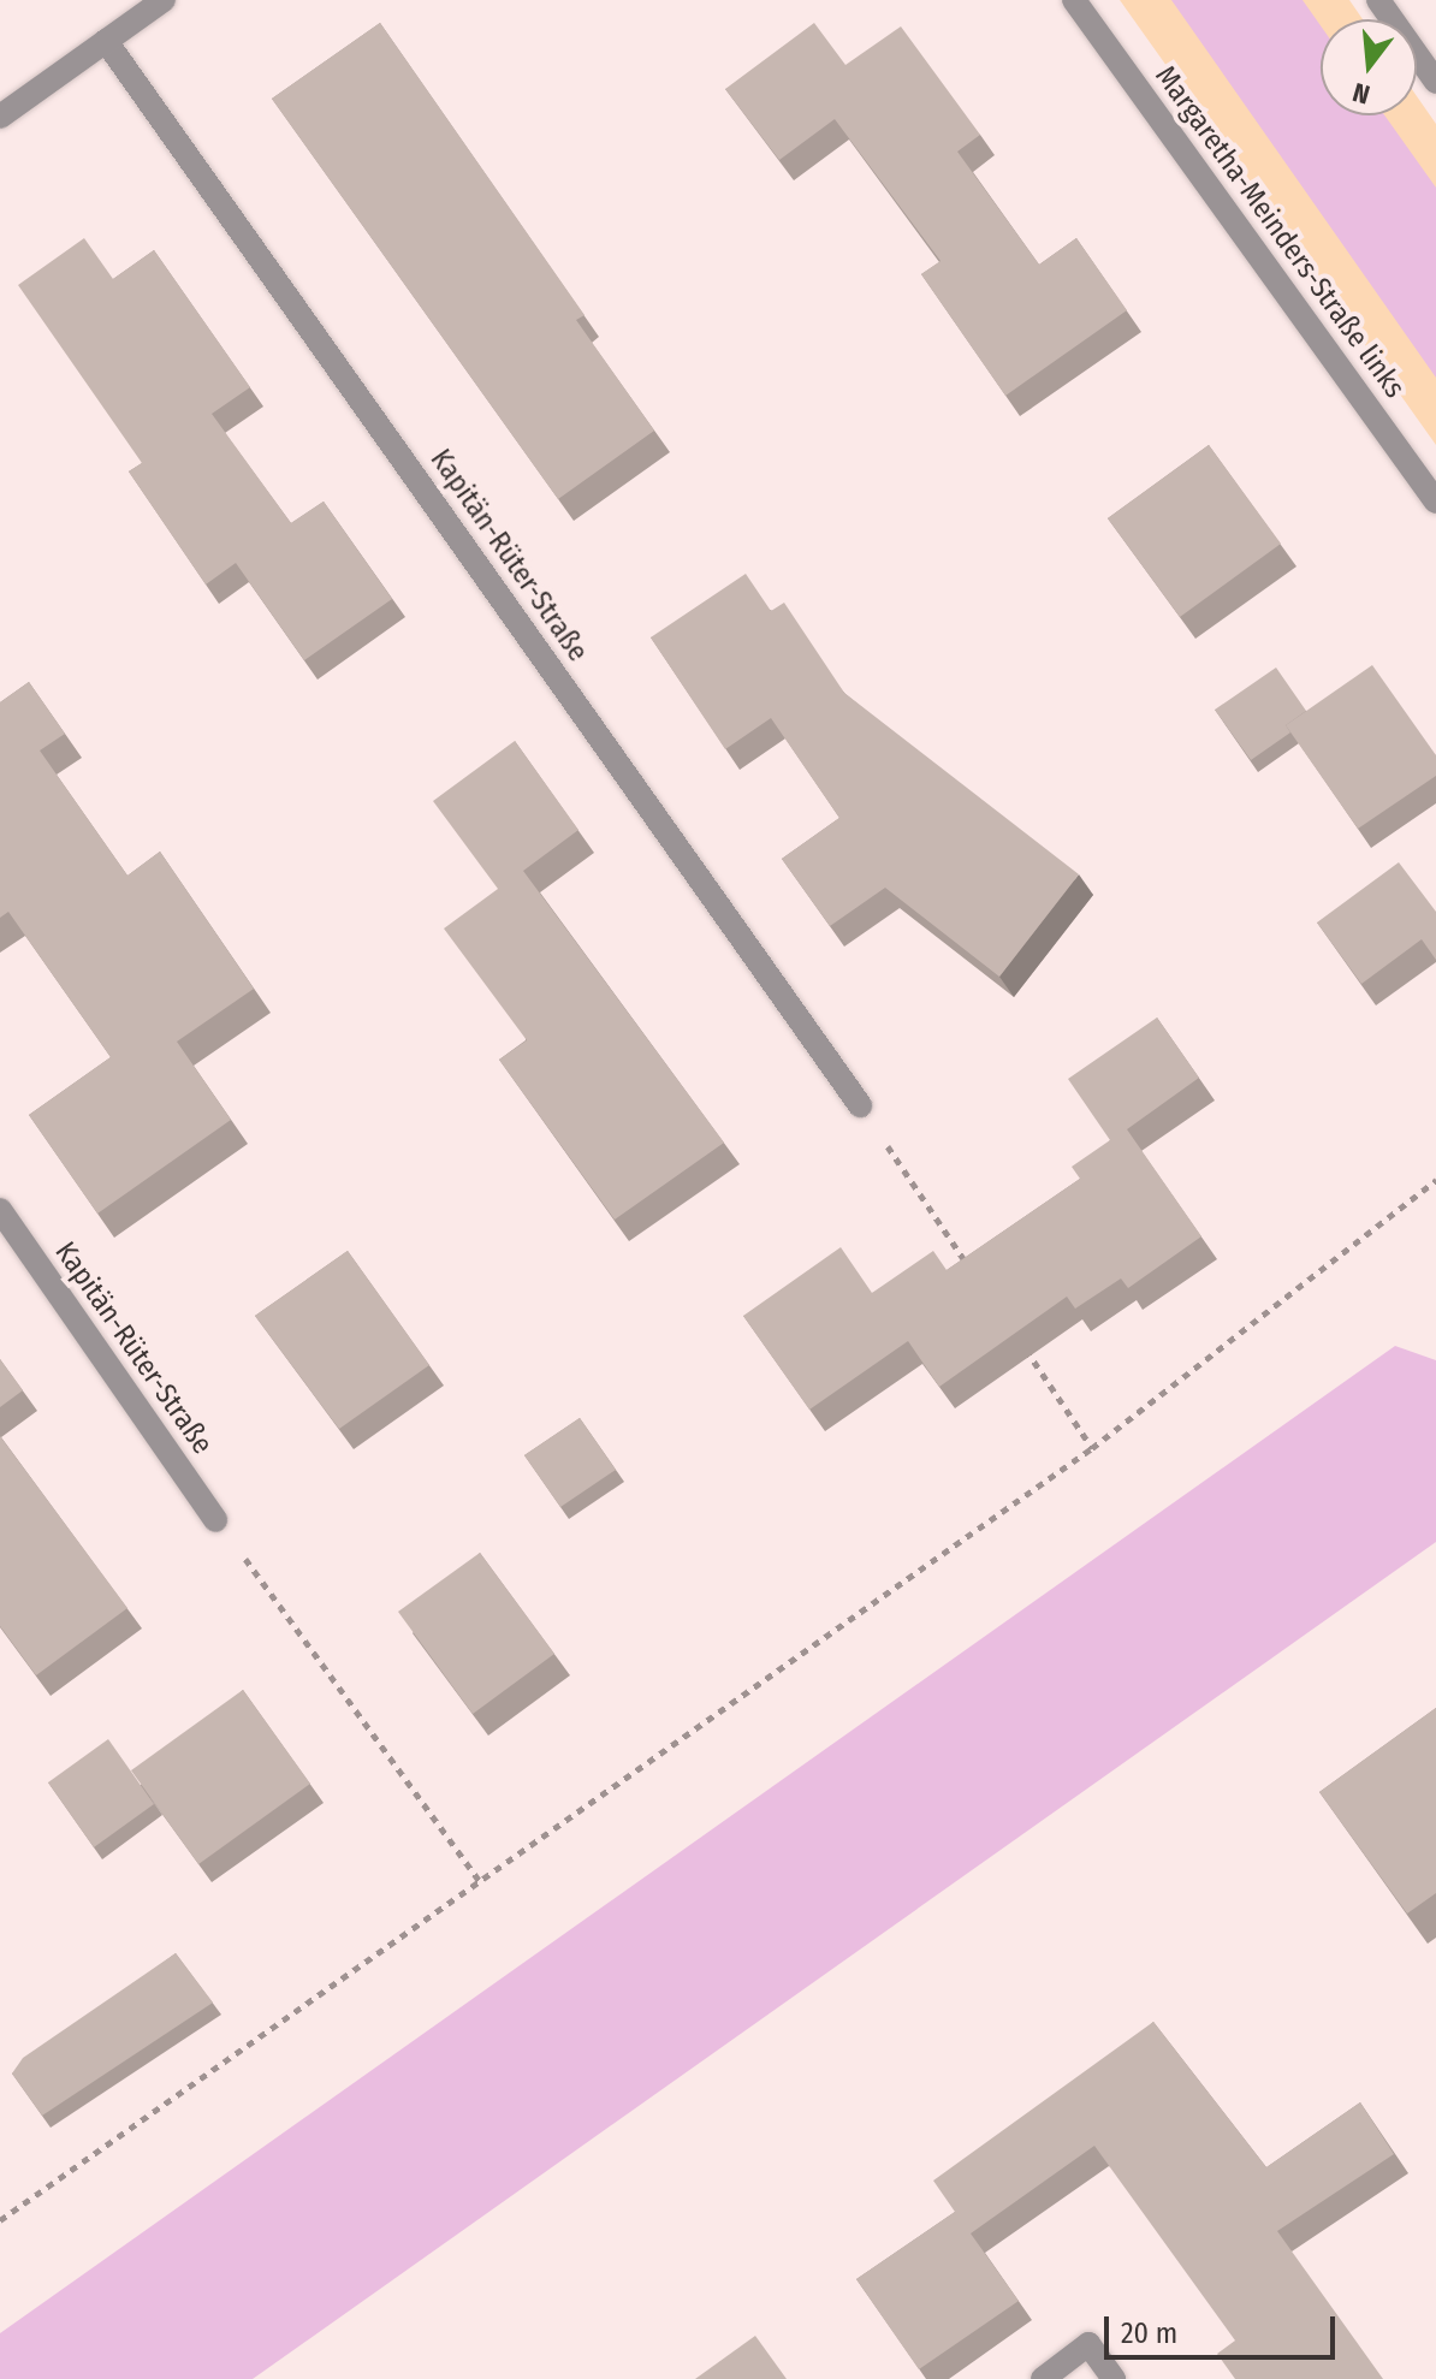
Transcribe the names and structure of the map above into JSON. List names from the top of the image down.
{
  "streets": {
    "street": ["Margaretha-Meinders-Straße links", "Kapitän-Rüter-Straße"]
  },
  "scale_bar": "20 m",
  "north": "bottom"
}
